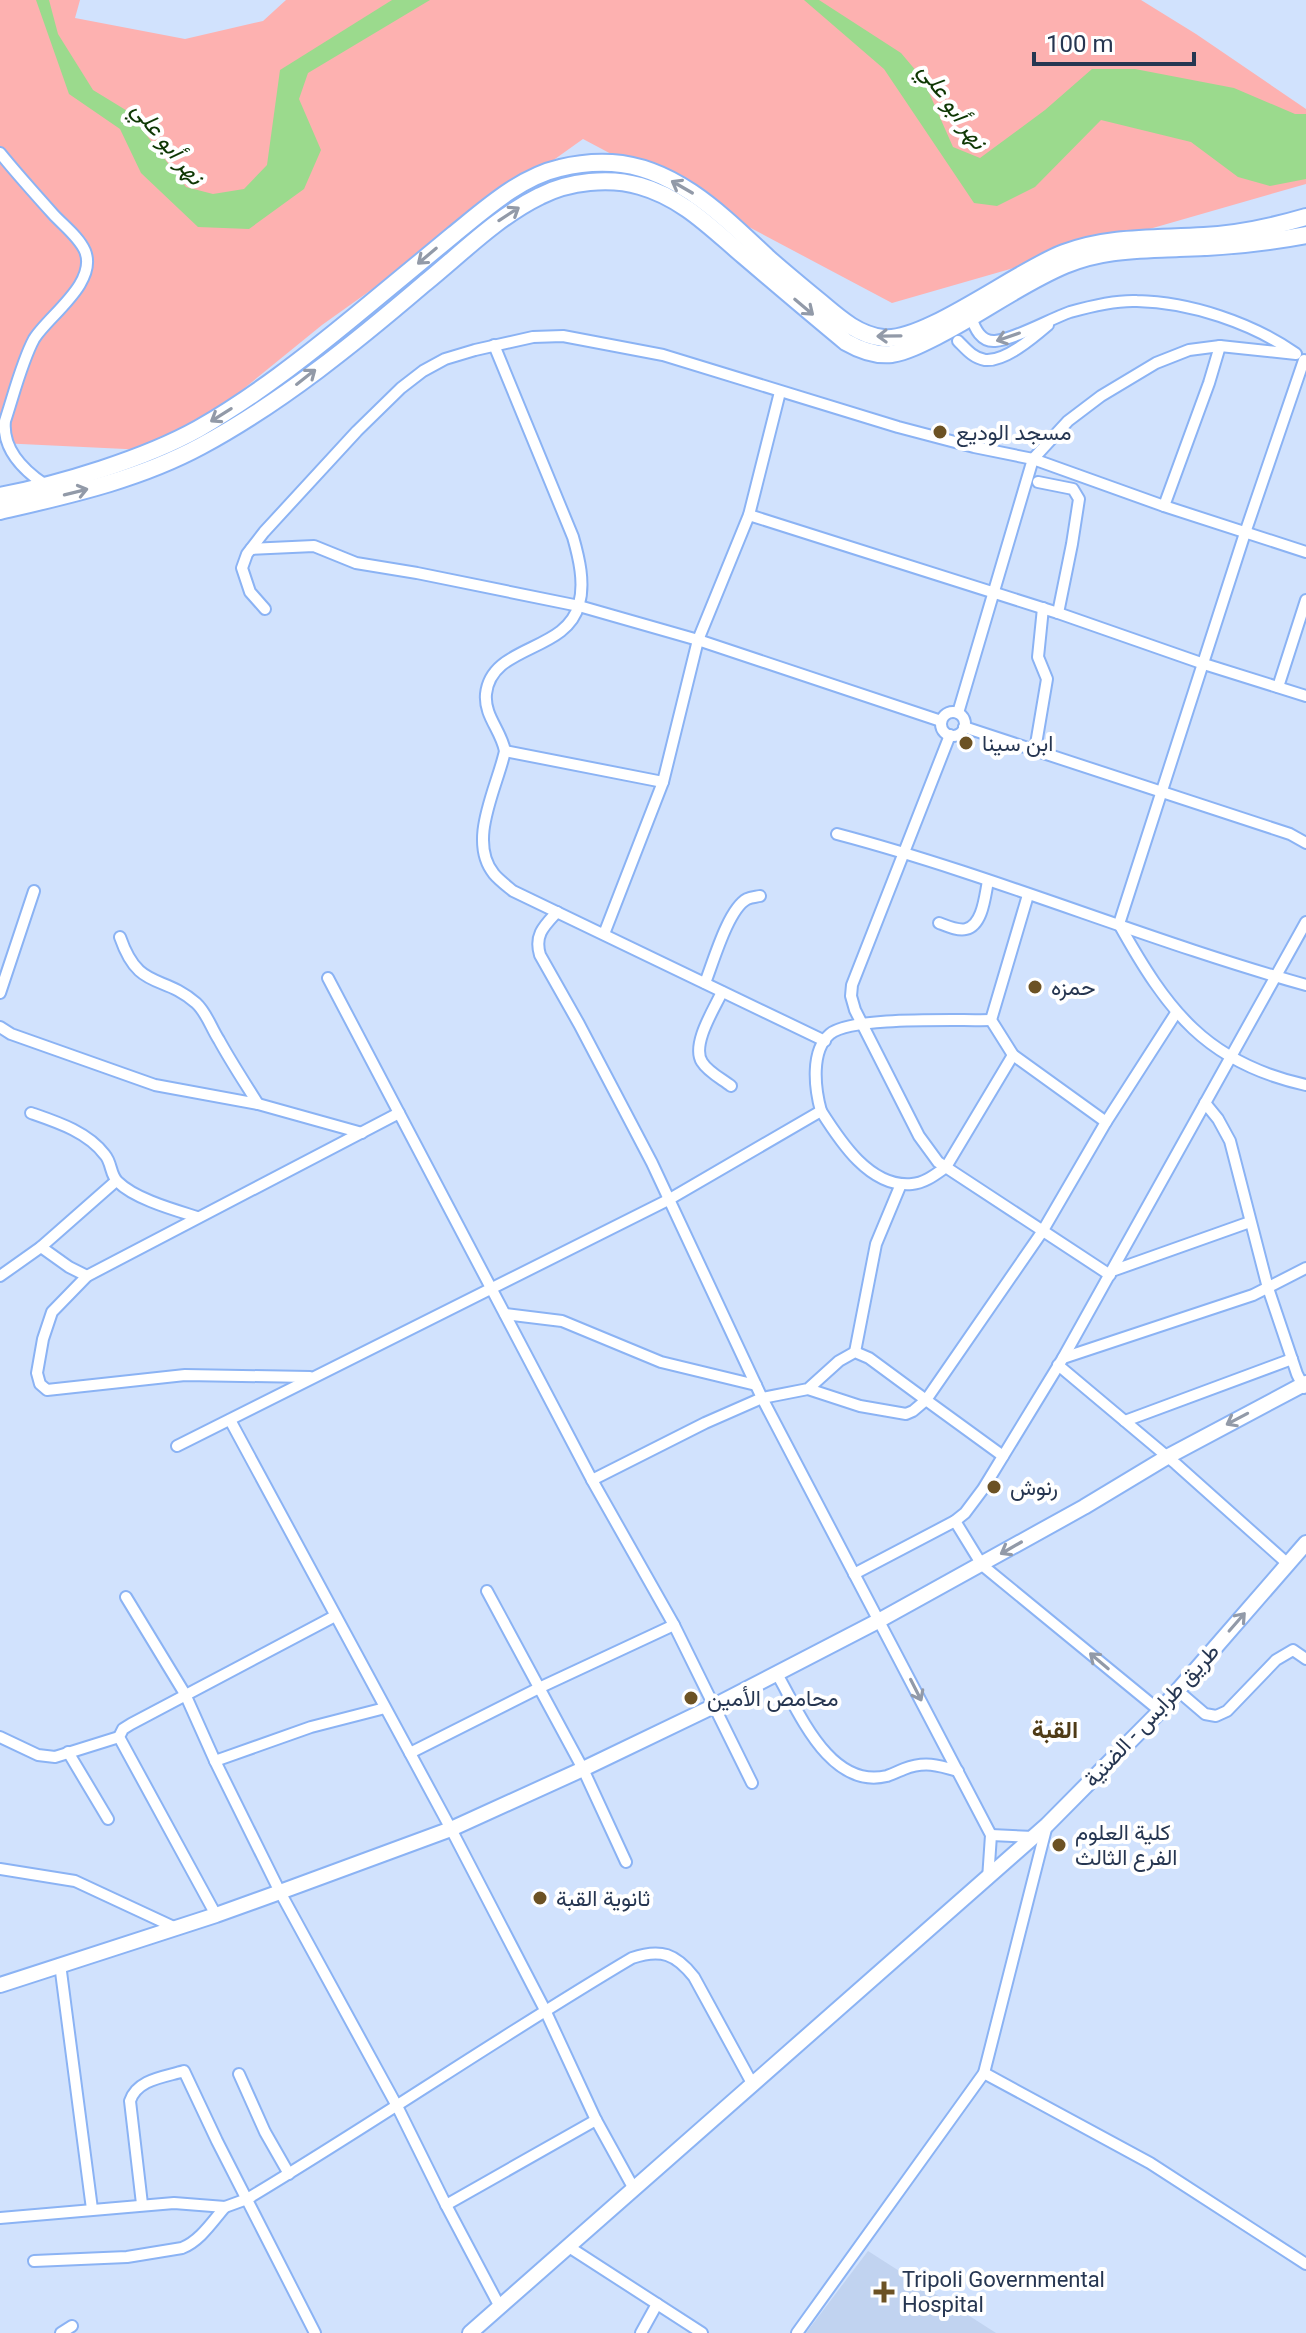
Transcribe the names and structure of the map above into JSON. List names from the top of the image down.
{
  "streets": {
    "main road": ["طريق طرابس - الضنية"]
  },
  "districts": ["القبة"],
  "water": ["نهر أبو علي"],
  "places": {
    "other": [
      "مسجد الوديع",
      "ابن سينا",
      "حمزه",
      "رنوش",
      "محامص الأمين",
      "كلية العلوم الفرع الثالث",
      "ثانوية القبة"
    ],
    "health": ["Tripoli Governmental Hospital"]
  },
  "scale_bar": "100 m"
}
